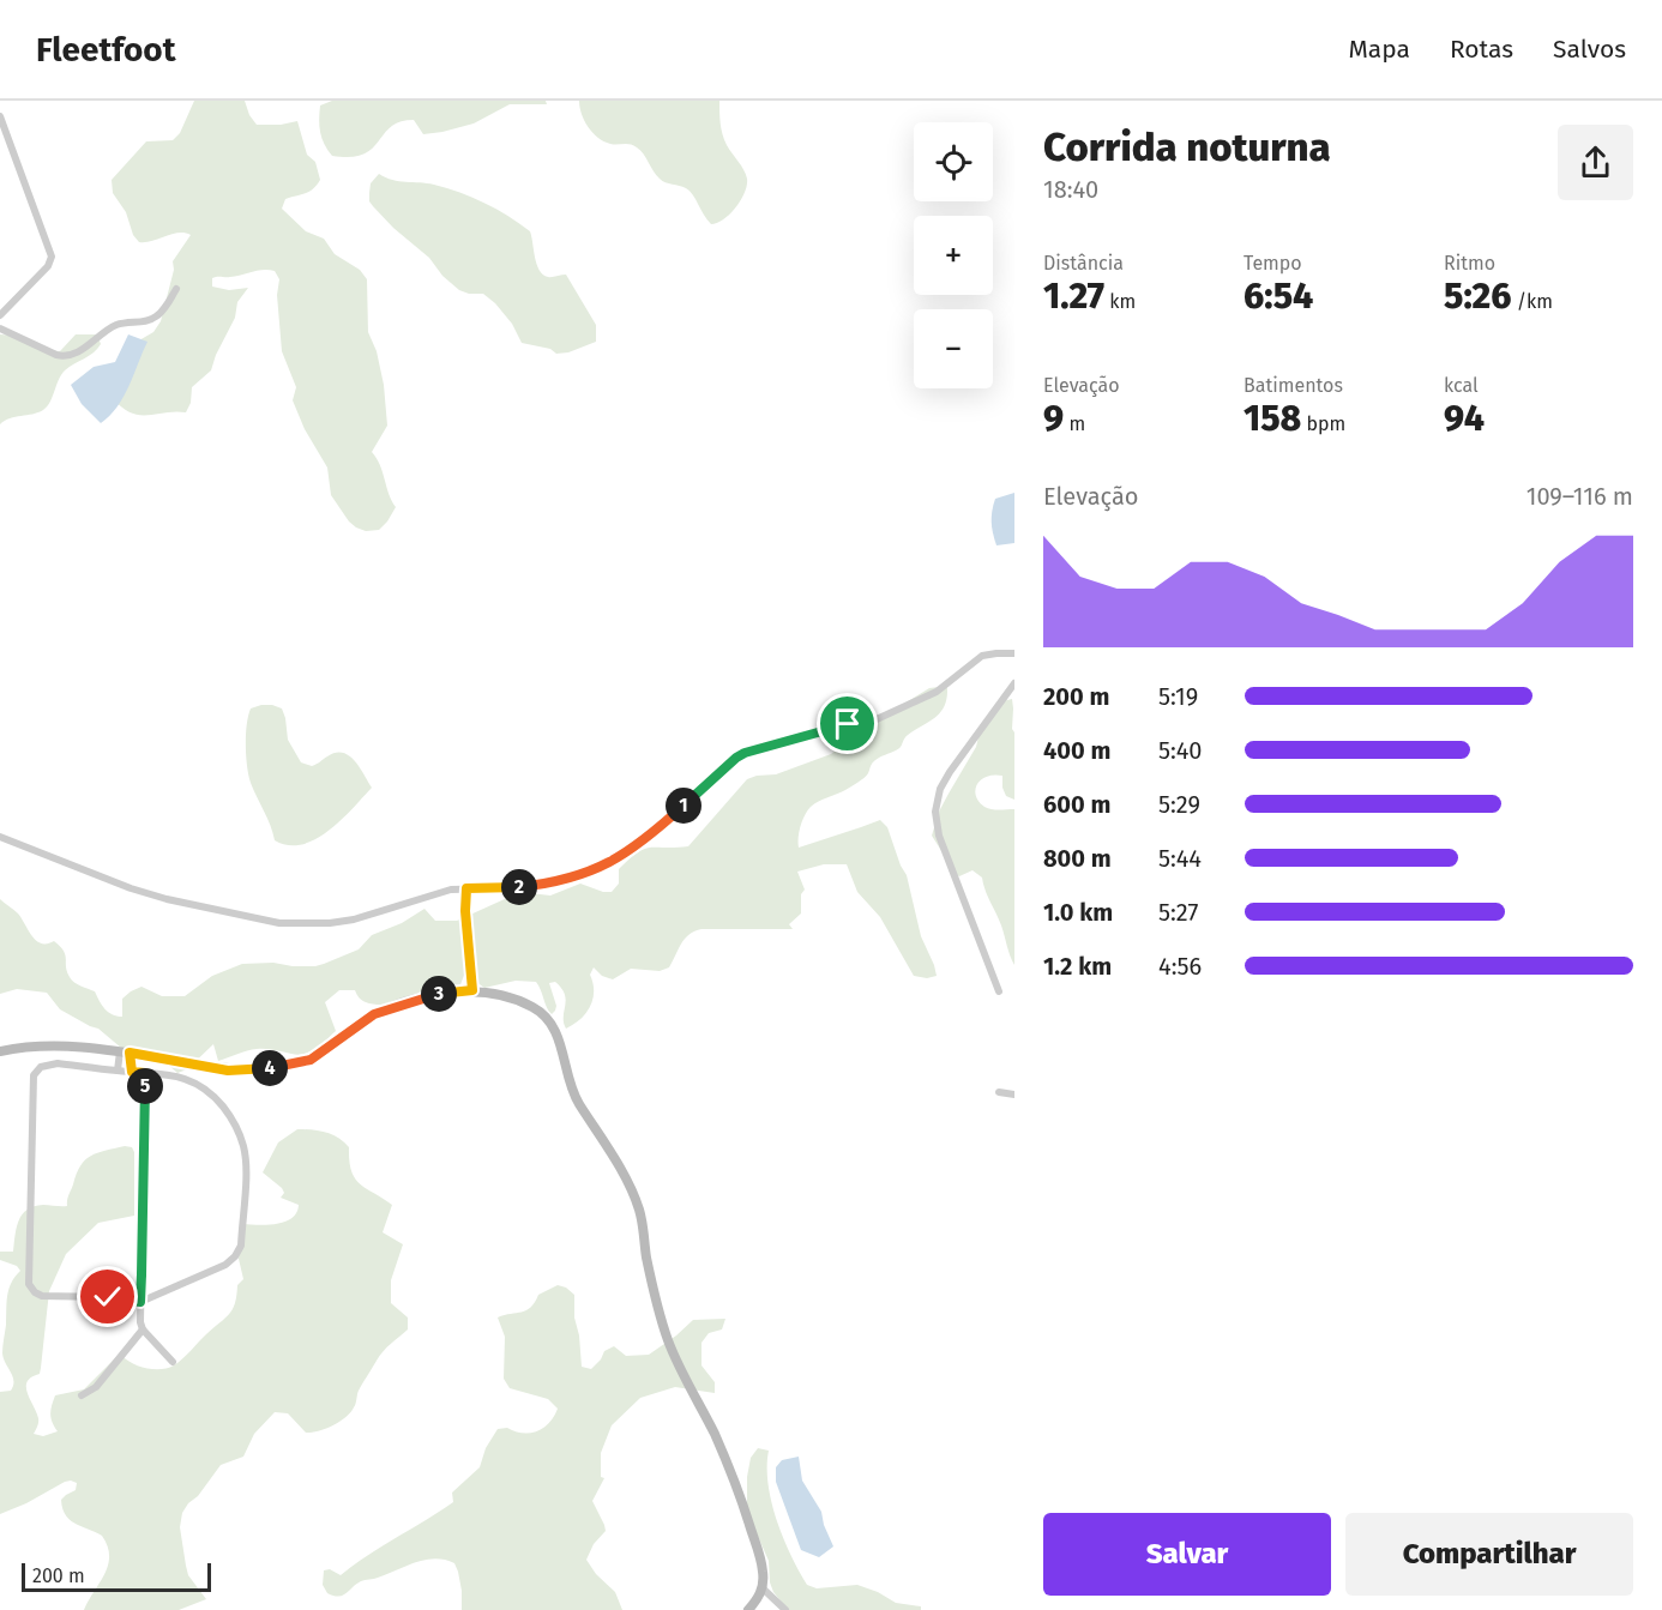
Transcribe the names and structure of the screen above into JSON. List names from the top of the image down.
{
  "scale_bar": "200 m",
  "page": {
    "header": "Fleetfoot",
    "nav": ["Mapa", "Rotas", "Salvos"],
    "heading": ["Corrida noturna", "18:40"],
    "map_buttons": ["+", "−"],
    "stats": [
      ["Distância", "1.27 km"],
      ["Tempo", "6:54"],
      ["Ritmo", "5:26 /km"],
      ["Elevação", "9 m"],
      ["Batimentos", "158 bpm"],
      ["kcal", "94"]
    ],
    "chart": ["Elevação", "109–116 m"],
    "list": [
      {
        "name": "200 m",
        "note": "5:19"
      },
      {
        "name": "400 m",
        "note": "5:40"
      },
      {
        "name": "600 m",
        "note": "5:29"
      },
      {
        "name": "800 m",
        "note": "5:44"
      },
      {
        "name": "1.0 km",
        "note": "5:27"
      },
      {
        "name": "1.2 km",
        "note": "4:56"
      }
    ],
    "pins": [
      "1",
      "2",
      "3",
      "4",
      "5"
    ],
    "buttons": ["Salvar", "Compartilhar"],
    "scale": "200 m"
  }
}
